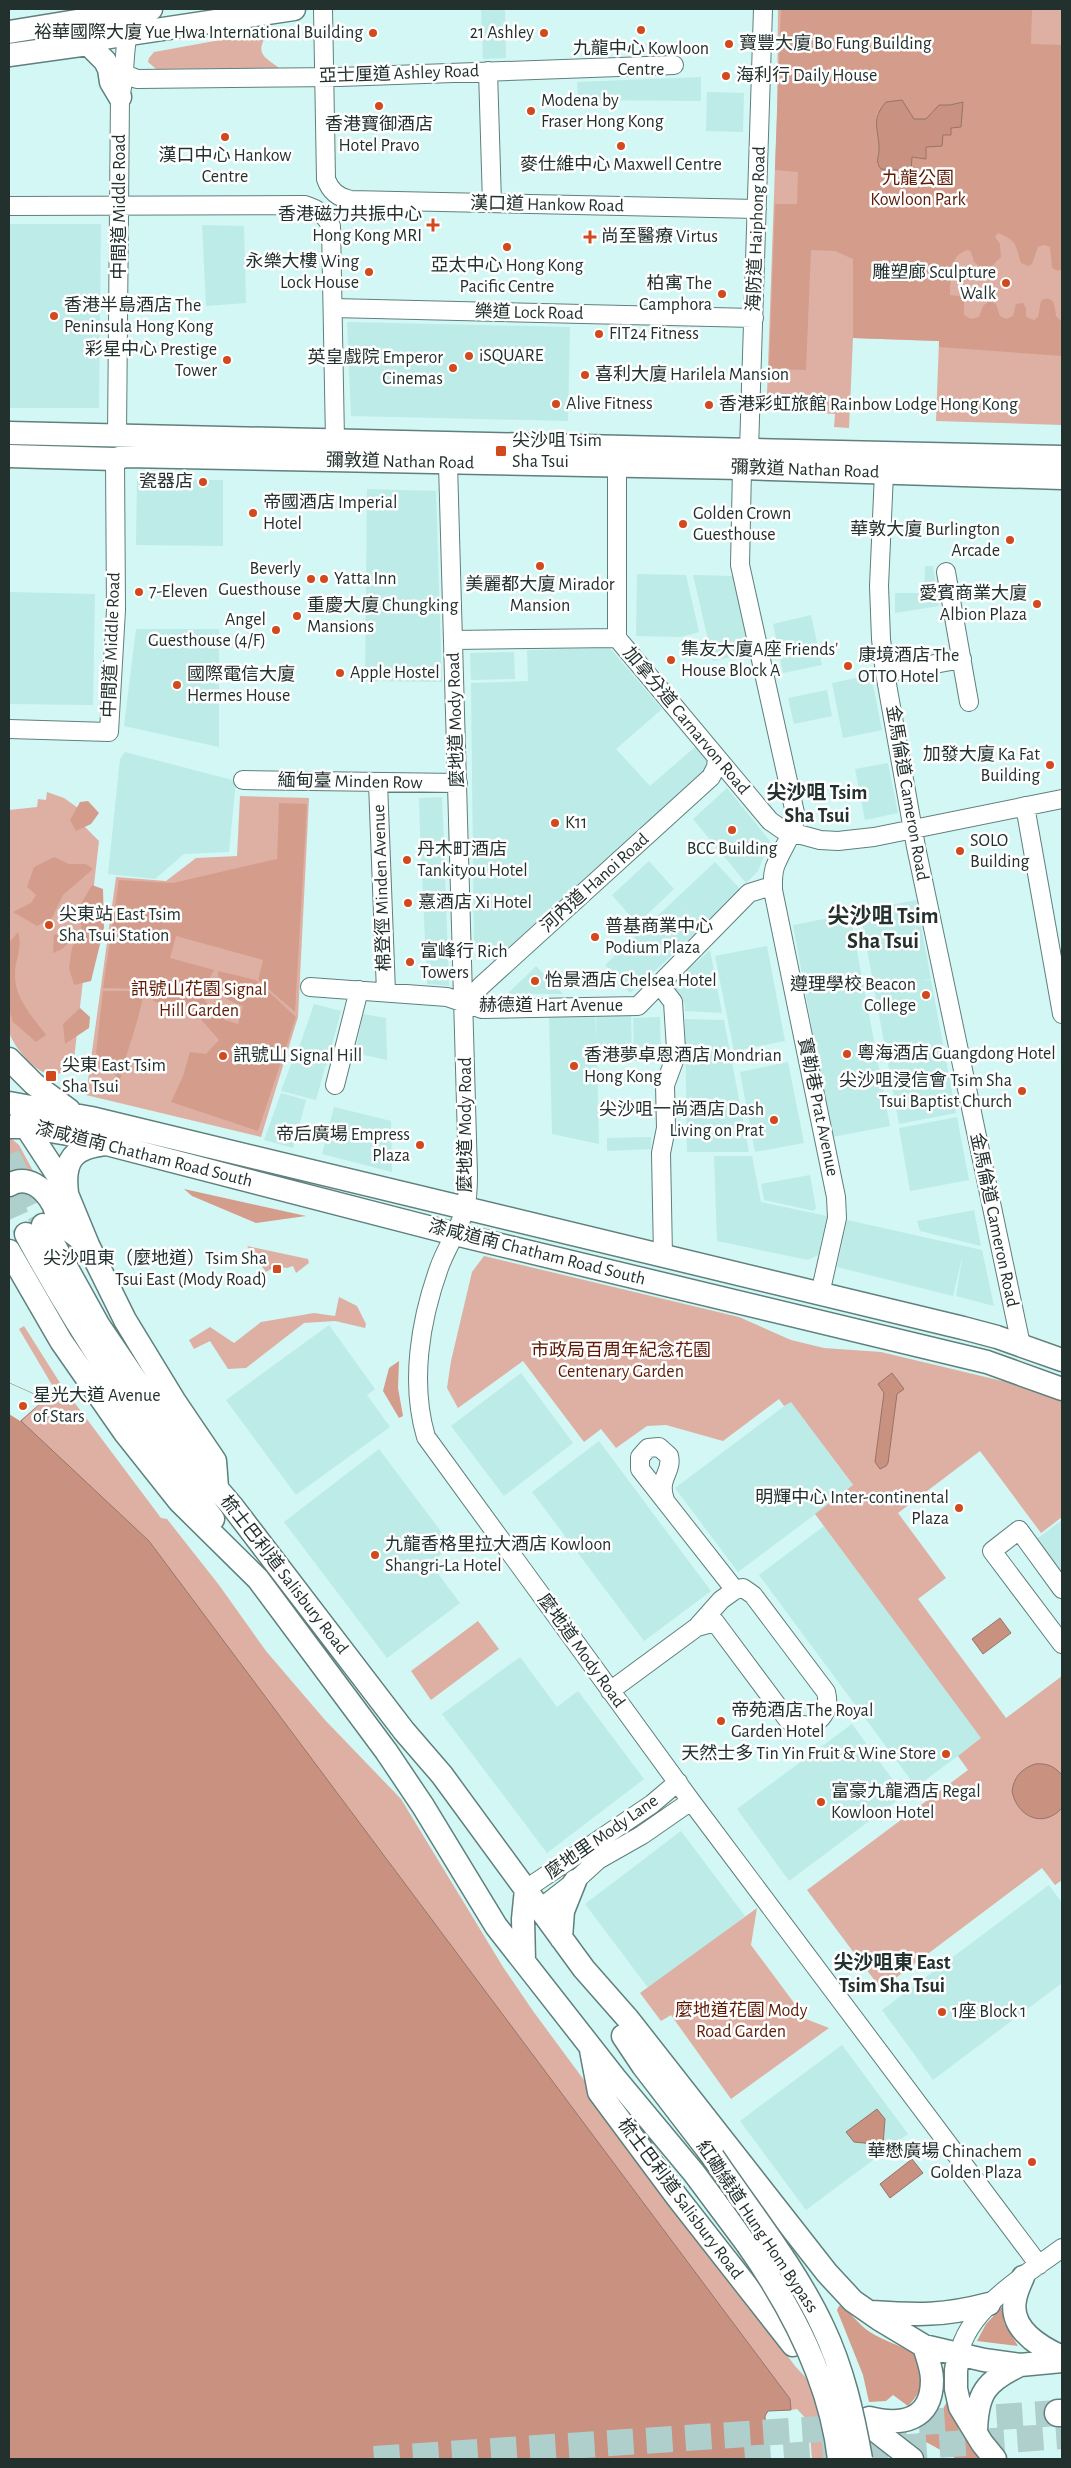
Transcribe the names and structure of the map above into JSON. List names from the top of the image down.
{
  "streets": {
    "main road": [
      "彌敦道 Nathan Road",
      "漆咸道南 Chatham Road South",
      "梳士巴利道 Salisbury Road",
      "紅磡繞道 Hung Hom Bypass"
    ],
    "street": [
      "亞士厘道 Ashley Road",
      "漢口道 Hankow Road",
      "中間道 Middle Road",
      "海防道 Haiphong Road",
      "樂道 Lock Road",
      "麼地道 Mody Road",
      "加拿分道 Carnarvon Road",
      "緬甸臺 Minden Row",
      "金馬倫道 Cameron Road",
      "河內道 Hanoi Road",
      "棉登徑 Minden Avenue",
      "赫德道 Hart Avenue",
      "寶勒巷 Prat Avenue",
      "麼地里 Mody Lane"
    ]
  },
  "crossings": [
    ["亞士厘道 Ashley Road", "漢口道 Hankow Road"],
    ["亞士厘道 Ashley Road", "中間道 Middle Road"],
    ["漢口道 Hankow Road", "海防道 Haiphong Road"],
    ["中間道 Middle Road", "彌敦道 Nathan Road"],
    ["海防道 Haiphong Road", "樂道 Lock Road"],
    ["海防道 Haiphong Road", "彌敦道 Nathan Road"],
    ["海防道 Haiphong Road", "加拿分道 Carnarvon Road"],
    ["彌敦道 Nathan Road", "麼地道 Mody Road"],
    ["彌敦道 Nathan Road", "加拿分道 Carnarvon Road"],
    ["彌敦道 Nathan Road", "金馬倫道 Cameron Road"],
    ["麼地道 Mody Road", "緬甸臺 Minden Row"],
    ["麼地道 Mody Road", "河內道 Hanoi Road"],
    ["麼地道 Mody Road", "赫德道 Hart Avenue"],
    ["麼地道 Mody Road", "漆咸道南 Chatham Road South"],
    ["麼地道 Mody Road", "麼地里 Mody Lane"],
    ["加拿分道 Carnarvon Road", "金馬倫道 Cameron Road"],
    ["加拿分道 Carnarvon Road", "河內道 Hanoi Road"],
    ["緬甸臺 Minden Row", "棉登徑 Minden Avenue"],
    ["金馬倫道 Cameron Road", "漆咸道南 Chatham Road South"],
    ["河內道 Hanoi Road", "赫德道 Hart Avenue"],
    ["棉登徑 Minden Avenue", "赫德道 Hart Avenue"],
    ["赫德道 Hart Avenue", "寶勒巷 Prat Avenue"],
    ["寶勒巷 Prat Avenue", "漆咸道南 Chatham Road South"],
    ["漆咸道南 Chatham Road South", "梳士巴利道 Salisbury Road"],
    ["梳士巴利道 Salisbury Road", "麼地里 Mody Lane"],
    ["梳士巴利道 Salisbury Road", "紅磡繞道 Hung Hom Bypass"]
  ],
  "districts": ["尖沙咀 Tsim Sha Tsui", "尖沙咀 Tsim Sha Tsui", "尖沙咀東 East Tsim Sha Tsui"],
  "parks": [
    "九龍公園 Kowloon Park",
    "訊號山花園 Signal Hill Garden",
    "市政局百周年紀念花園 Centenary Garden",
    "麼地道花園 Mody Road Garden"
  ],
  "places": {
    "other": [
      "九龍中心 Kowloon Centre",
      "裕華國際大廈 Yue Hwa International Building",
      "21 Ashley",
      "寶豐大廈 Bo Fung Building",
      "海利行 Daily House",
      "香港寶御酒店 Hotel Pravo",
      "Modena by Fraser Hong Kong",
      "漢口中心 Hankow Centre",
      "麥仕維中心 Maxwell Centre",
      "亞太中心 Hong Kong Pacific Centre",
      "永樂大樓 Wing Lock House",
      "雕塑廊 Sculpture Walk",
      "柏寓 The Camphora",
      "香港半島酒店 The Peninsula Hong Kong",
      "FIT24 Fitness",
      "iSQUARE",
      "彩星中心 Prestige Tower",
      "英皇戲院 Emperor Cinemas",
      "喜利大廈 Harilela Mansion",
      "Alive Fitness",
      "香港彩虹旅館 Rainbow Lodge Hong Kong",
      "瓷器店",
      "帝國酒店 Imperial Hotel",
      "Golden Crown Guesthouse",
      "華敦大廈 Burlington Arcade",
      "美麗都大廈 Mirador Mansion",
      "Beverly Guesthouse",
      "Yatta Inn",
      "7-Eleven",
      "愛賓商業大廈 Albion Plaza",
      "重慶大廈 Chungking Mansions",
      "Angel Guesthouse (4/F)",
      "集友大廈A座 Friends' House Block A",
      "康境酒店 The OTTO Hotel",
      "Apple Hostel",
      "國際電信大廈 Hermes House",
      "加發大廈 Ka Fat Building",
      "K11",
      "BCC Building",
      "SOLO Building",
      "丹木町酒店 Tankityou Hotel",
      "憙酒店 Xi Hotel",
      "尖東站 East Tsim Sha Tsui Station",
      "普基商業中心 Podium Plaza",
      "富峰行 Rich Towers",
      "怡景酒店 Chelsea Hotel",
      "遵理學校 Beacon College",
      "粵海酒店 Guangdong Hotel",
      "訊號山 Signal Hill",
      "香港夢卓恩酒店 Mondrian Hong Kong",
      "尖沙咀浸信會 Tsim Sha Tsui Baptist Church",
      "尖沙咀一尚酒店 Dash Living on Prat",
      "帝后廣場 Empress Plaza",
      "星光大道 Avenue of Stars",
      "明輝中心 Inter-continental Plaza",
      "九龍香格里拉大酒店 Kowloon Shangri-La Hotel",
      "帝苑酒店 The Royal Garden Hotel",
      "天然士多 Tin Yin Fruit & Wine Store",
      "富豪九龍酒店 Regal Kowloon Hotel",
      "1座 Block 1",
      "華懋廣場 Chinachem Golden Plaza"
    ],
    "health": ["香港磁力共振中心 Hong Kong MRI", "尚至醫療 Virtus"],
    "transit": ["尖沙咀 Tsim Sha Tsui", "尖東 East Tsim Sha Tsui", "尖沙咀東（麼地道）Tsim Sha Tsui East (Mody Road)"]
  }
}
